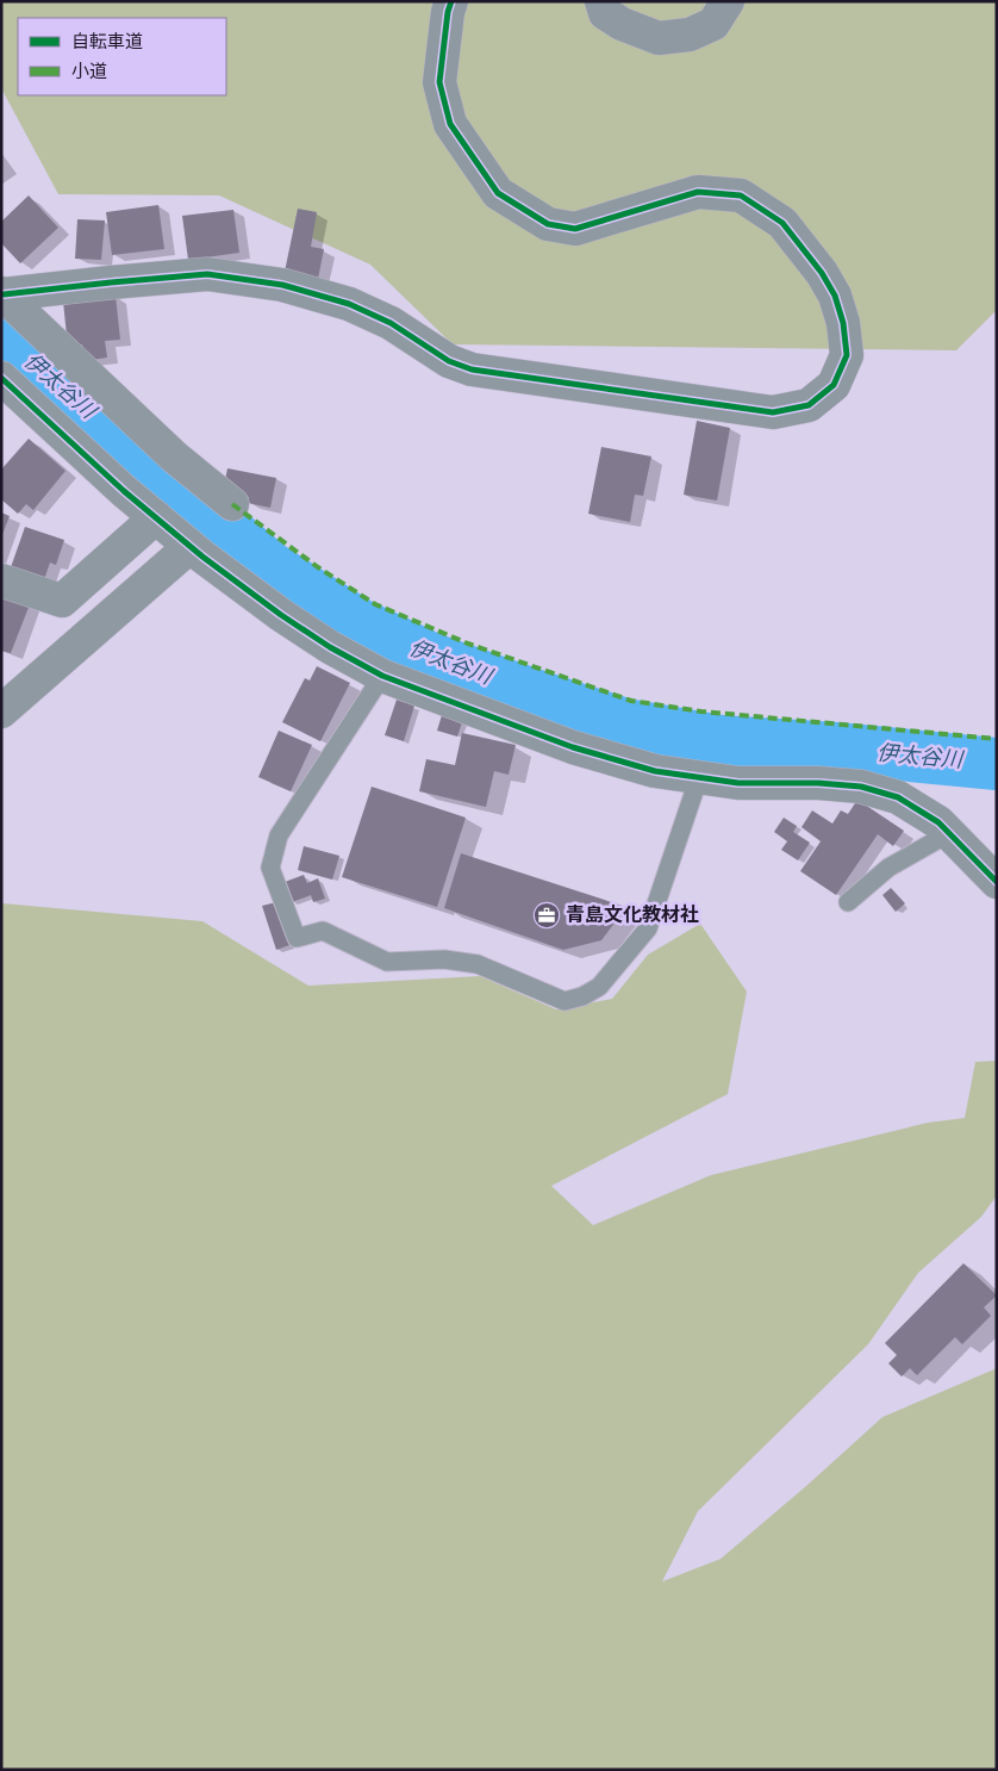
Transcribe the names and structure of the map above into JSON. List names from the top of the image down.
{
  "water": ["伊太谷川"],
  "places": {
    "office": ["青島文化教材社"]
  },
  "legend": ["自転車道", "小道"]
}
